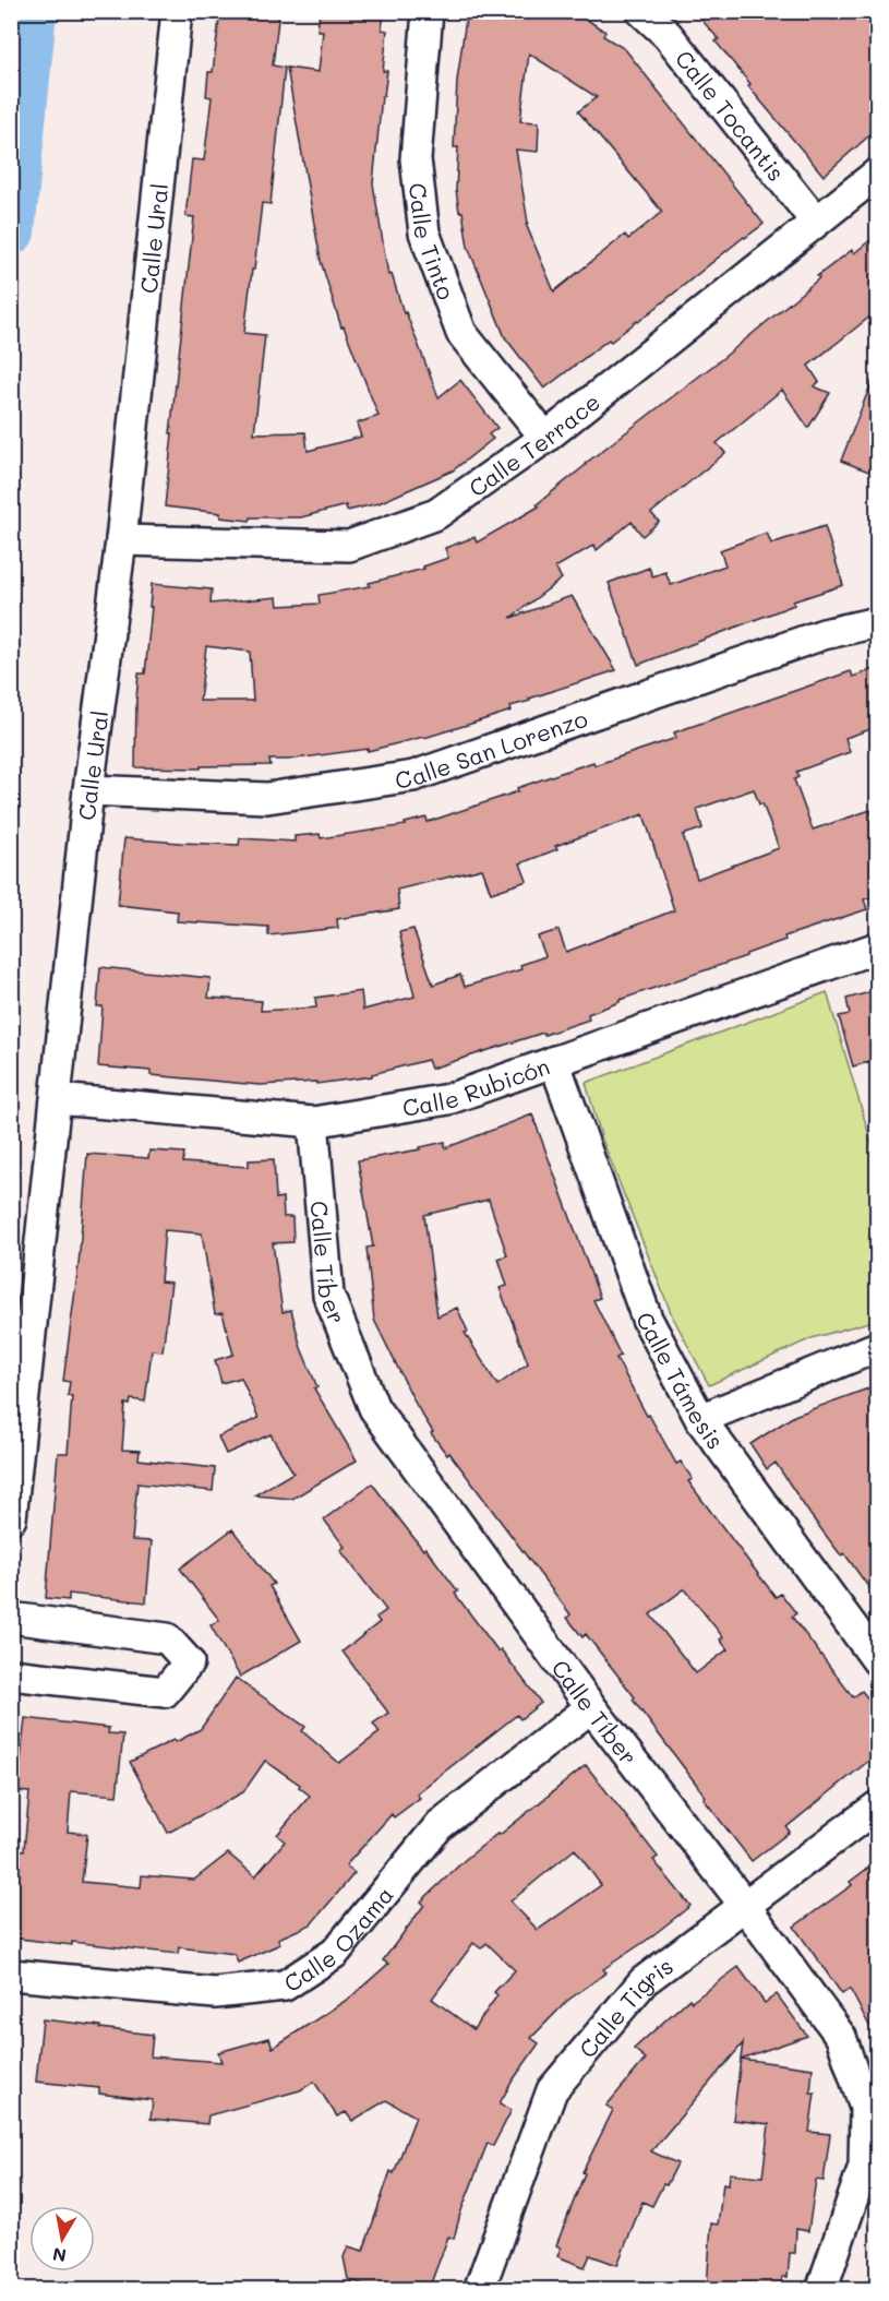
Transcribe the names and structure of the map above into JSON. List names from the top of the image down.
{
  "streets": {
    "street": [
      "Calle Tocantis",
      "Calle Ural",
      "Calle Tinto",
      "Calle Terrace",
      "Calle San Lorenzo",
      "Calle Rubicón",
      "Calle Tíber",
      "Calle Támesis",
      "Calle Ozama",
      "Calle Tigris"
    ]
  },
  "crossings": [
    ["Calle Tocantis", "Calle Terrace"],
    ["Calle Ural", "Calle Terrace"],
    ["Calle Ural", "Calle San Lorenzo"],
    ["Calle Ural", "Calle Rubicón"],
    ["Calle Tinto", "Calle Terrace"],
    ["Calle Rubicón", "Calle Tíber"],
    ["Calle Rubicón", "Calle Támesis"],
    ["Calle Tíber", "Calle Ozama"],
    ["Calle Tíber", "Calle Tigris"]
  ],
  "north": "bottom"
}
